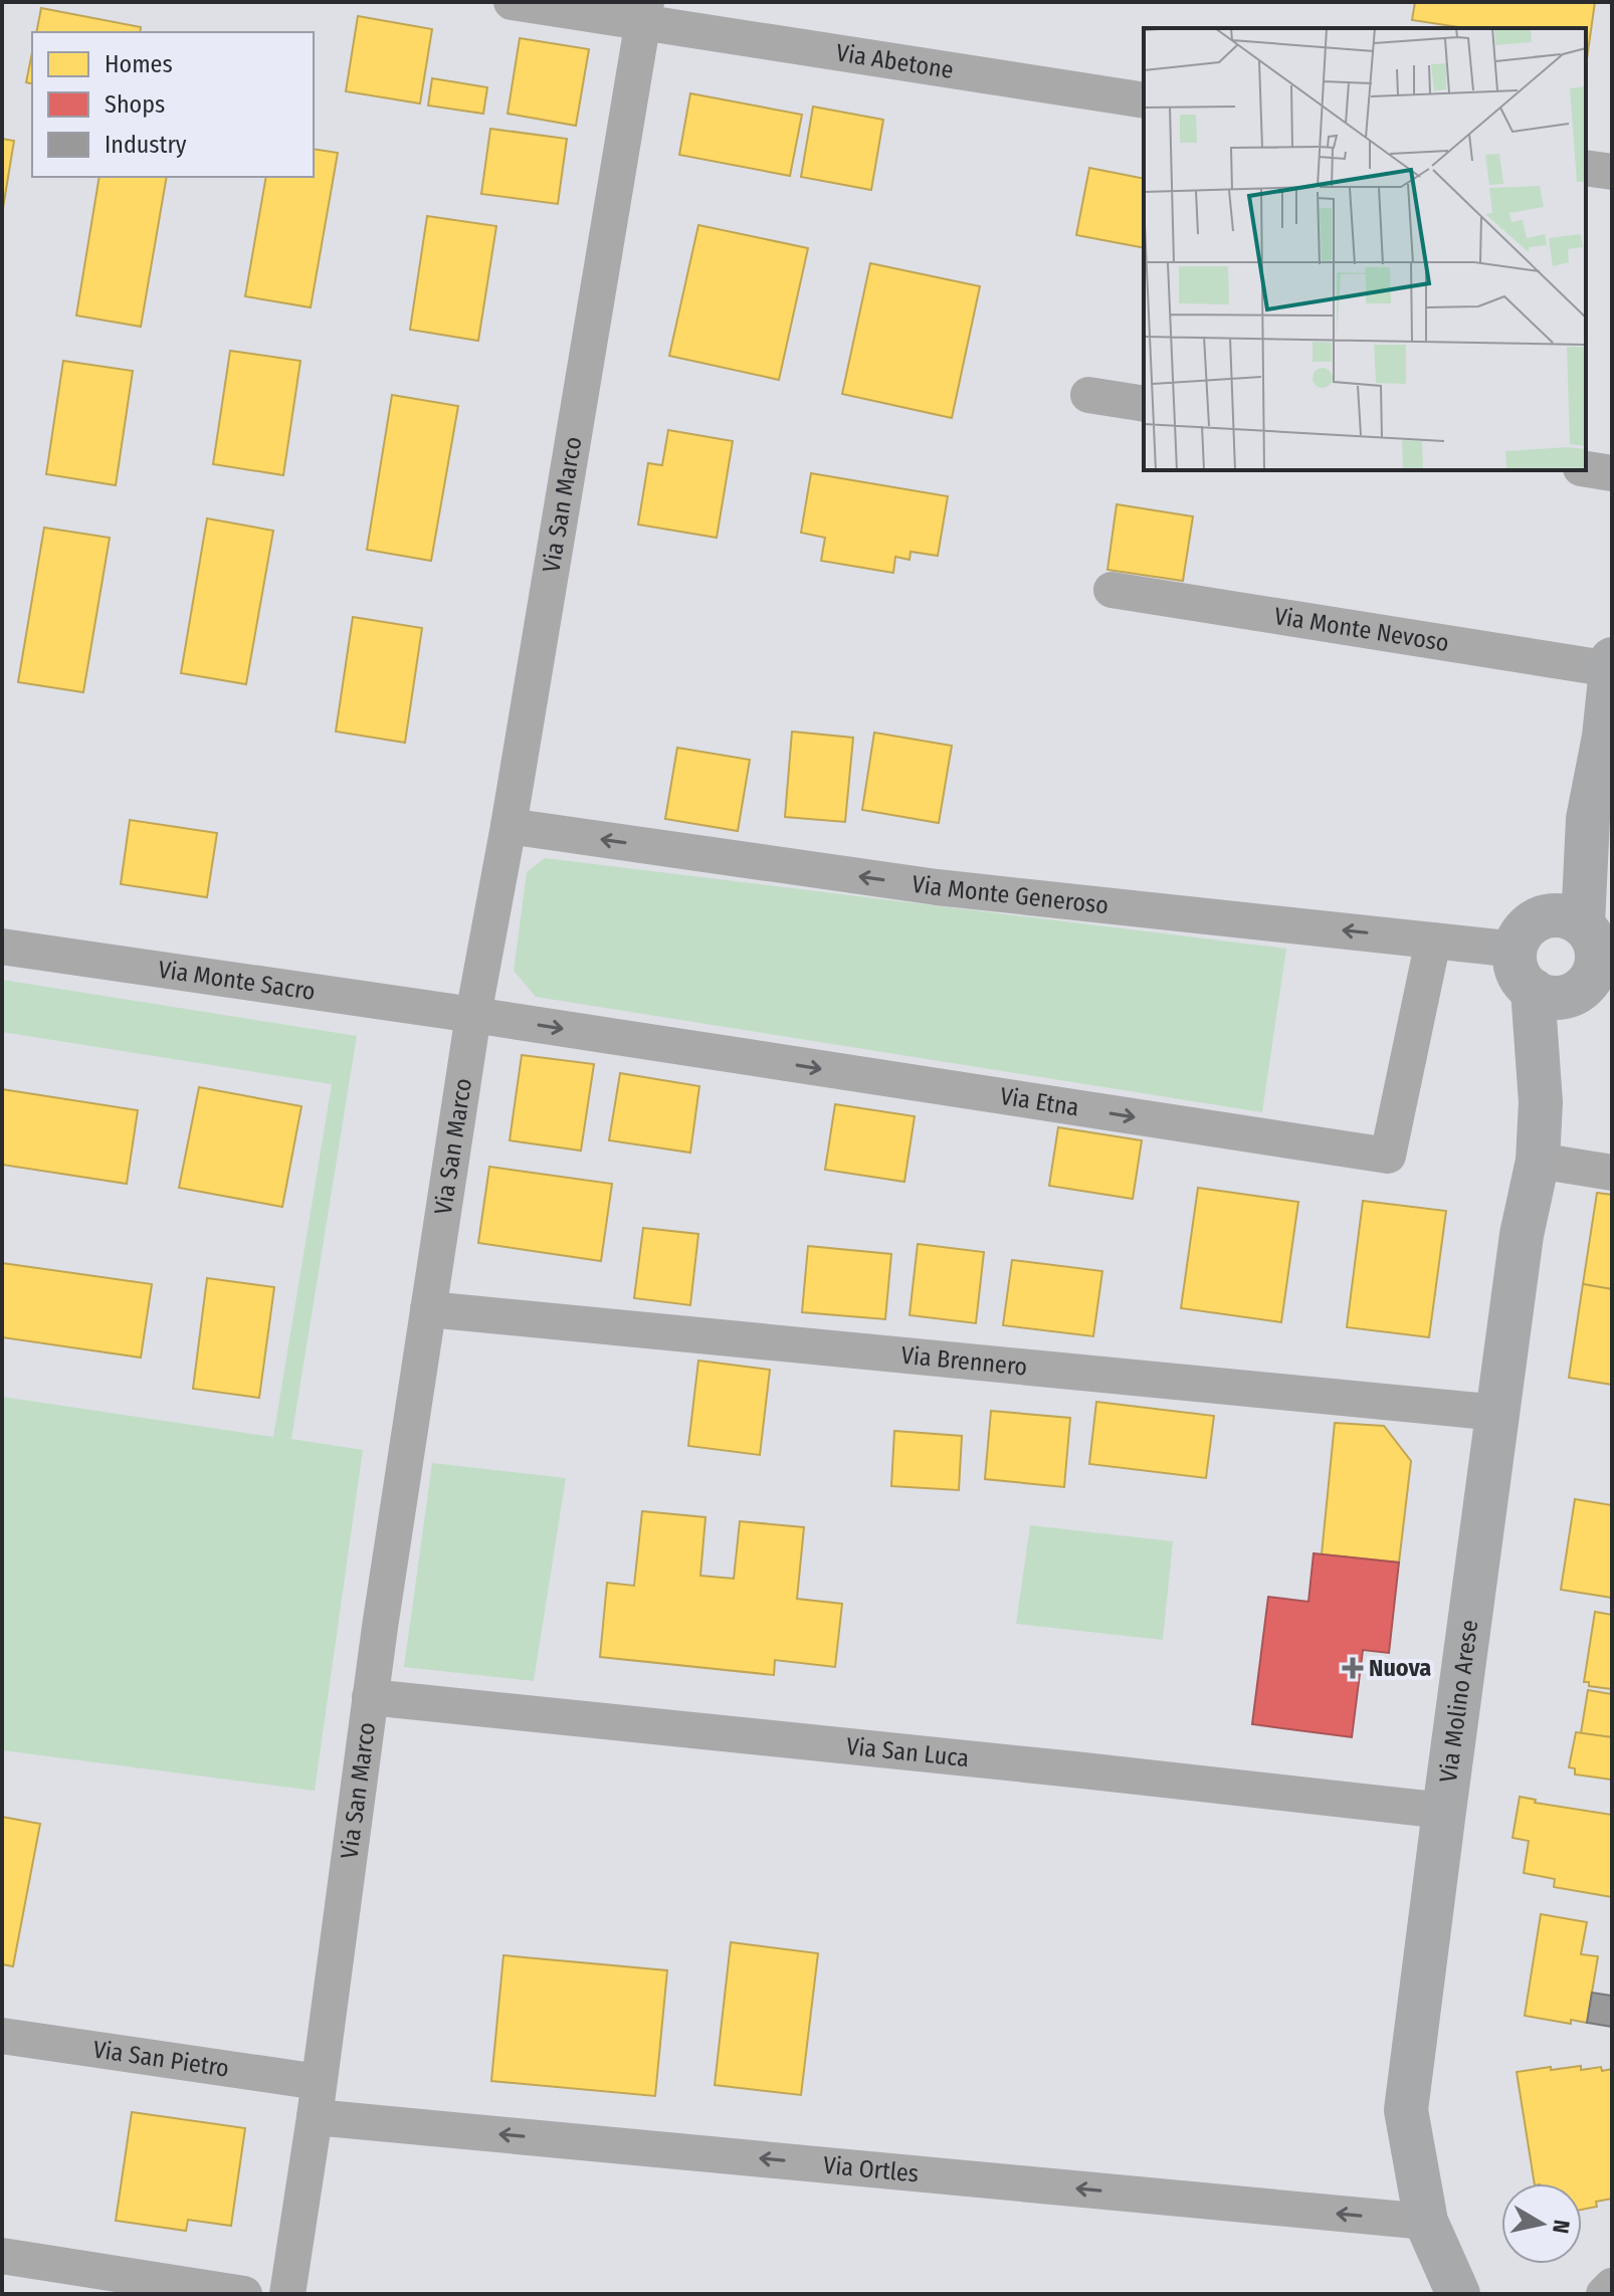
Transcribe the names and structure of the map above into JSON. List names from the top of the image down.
{
  "streets": {
    "street": [
      "Via Abetone",
      "Via San Marco",
      "Via Monte Nevoso",
      "Via Monte Generoso",
      "Via Monte Sacro",
      "Via Etna",
      "Via Brennero",
      "Via Molino Arese",
      "Via San Luca",
      "Via San Pietro",
      "Via Ortles"
    ]
  },
  "crossings": [
    ["Via Abetone", "Via San Marco"],
    ["Via San Marco", "Via Monte Generoso"],
    ["Via San Marco", "Via Monte Sacro"],
    ["Via San Marco", "Via Etna"],
    ["Via San Marco", "Via Brennero"],
    ["Via San Marco", "Via San Luca"],
    ["Via San Marco", "Via San Pietro"],
    ["Via San Marco", "Via Ortles"],
    ["Via Monte Nevoso", "Via Molino Arese"],
    ["Via Monte Generoso", "Via Etna"],
    ["Via Monte Generoso", "Via Molino Arese"],
    ["Via Monte Sacro", "Via Etna"],
    ["Via Brennero", "Via Molino Arese"],
    ["Via Molino Arese", "Via San Luca"],
    ["Via Molino Arese", "Via Ortles"],
    ["Via San Pietro", "Via Ortles"]
  ],
  "one_way": ["Via Monte Generoso", "Via Etna", "Via Ortles"],
  "places": {
    "health": ["Nuova"]
  },
  "legend": ["Homes", "Shops", "Industry"],
  "north": "right"
}
